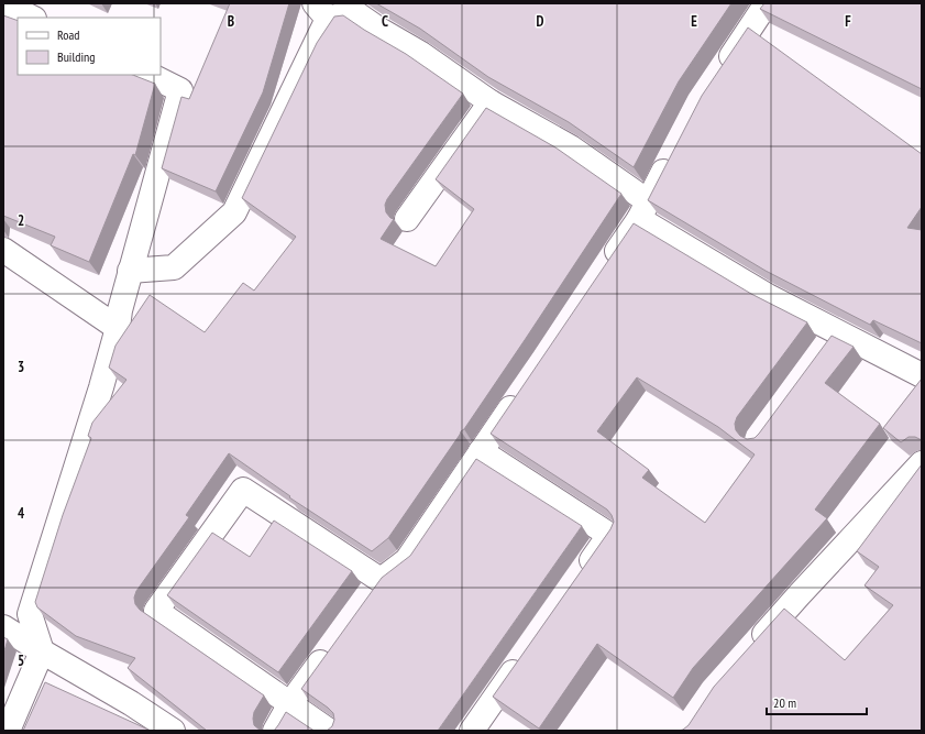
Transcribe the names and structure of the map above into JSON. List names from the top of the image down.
{
  "legend": ["Road", "Building"],
  "scale_bar": "20 m",
  "grid": {
    "columns": [
      "B",
      "C",
      "D",
      "E",
      "F"
    ],
    "rows": [
      "2",
      "3",
      "4",
      "5"
    ]
  }
}
